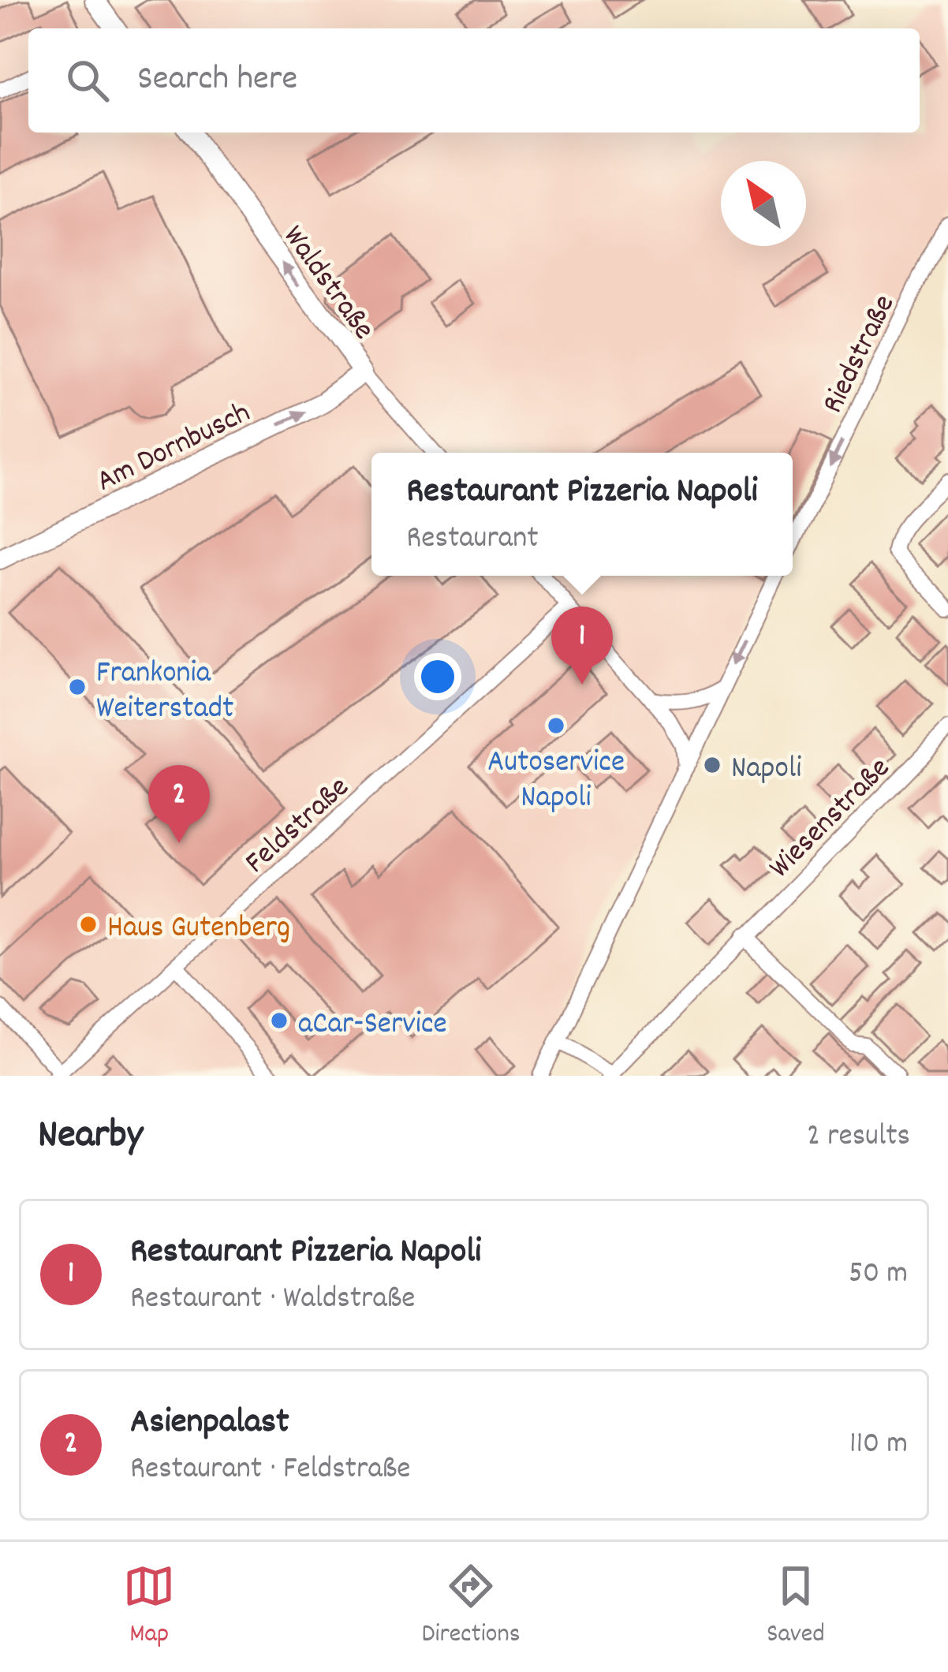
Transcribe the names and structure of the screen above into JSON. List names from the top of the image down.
{
  "streets": {
    "street": [
      "Waldstraße",
      "Riedstraße",
      "Am Dornbusch",
      "Wiesenstraße",
      "Feldstraße"
    ]
  },
  "crossings": [
    ["Waldstraße", "Am Dornbusch"]
  ],
  "one_way": ["Waldstraße", "Riedstraße", "Am Dornbusch"],
  "places": [
    "Frankonia Weiterstadt",
    "Autoservice Napoli",
    "Napoli",
    "Haus Gutenberg",
    "aCar-Service"
  ],
  "north": "top left",
  "page": {
    "search": "Search here",
    "popup": ["Restaurant Pizzeria Napoli", "Restaurant"],
    "pins": ["1", "2"],
    "heading": ["Nearby", "2 results"],
    "list": [
      {
        "mark": "1",
        "name": "Restaurant Pizzeria Napoli",
        "note": "Restaurant · Waldstraße",
        "value": "50 m"
      },
      {
        "mark": "2",
        "name": "Asienpalast",
        "note": "Restaurant · Feldstraße",
        "value": "110 m"
      }
    ],
    "nav": ["Map", "Directions", "Saved"]
  }
}
